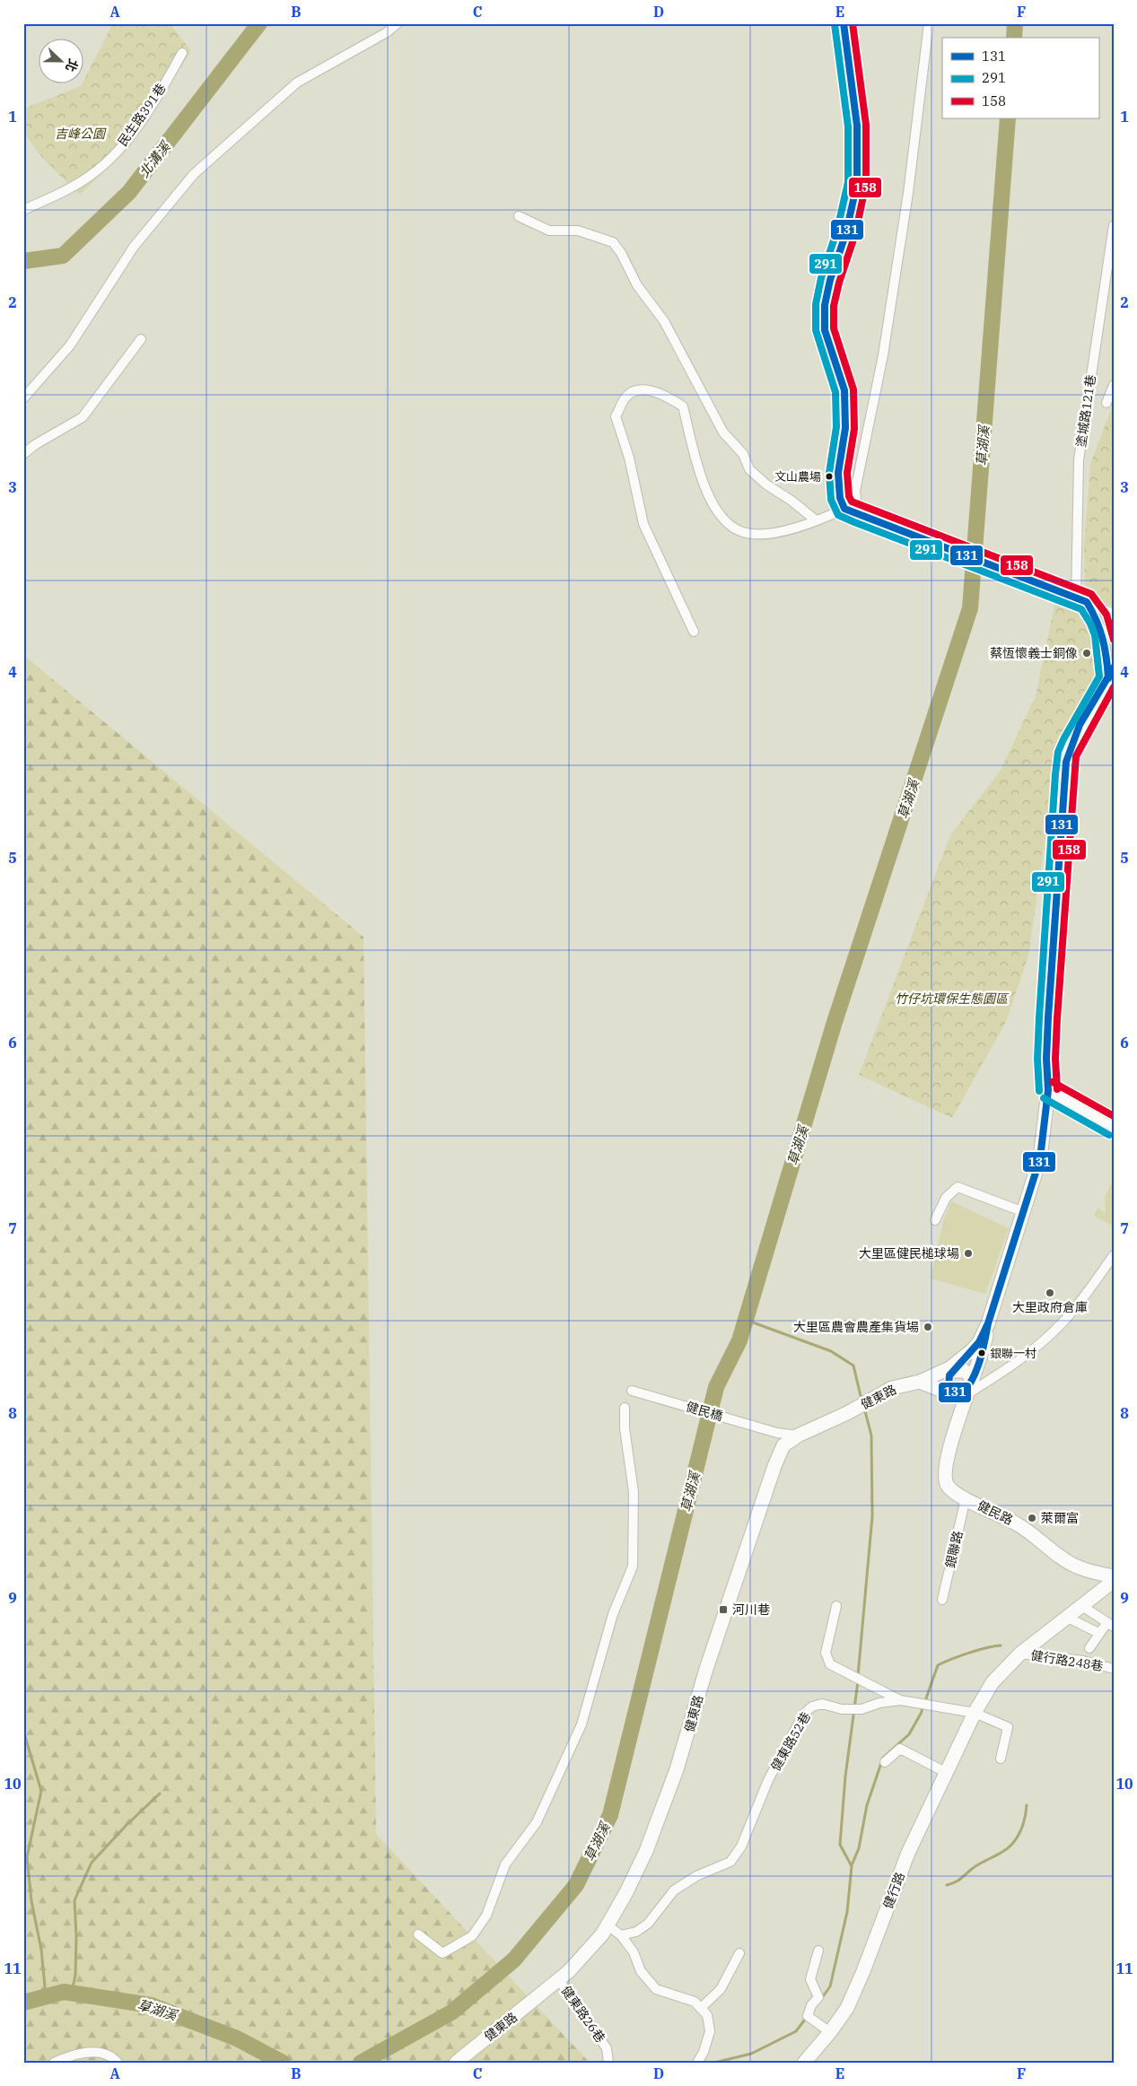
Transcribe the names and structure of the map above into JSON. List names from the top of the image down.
{
  "streets": {
    "street": [
      "民生路391巷",
      "塗城路121巷",
      "健東路",
      "健民橋",
      "健民路",
      "銀聯路",
      "健行路248巷",
      "健東路52巷",
      "健行路",
      "健東路26巷"
    ]
  },
  "crossings": [
    ["健東路", "健民橋"],
    ["健東路", "健民路"],
    ["健東路", "健東路26巷"],
    ["健民路", "銀聯路"],
    ["健行路248巷", "健行路"]
  ],
  "water": ["北溝溪", "草湖溪"],
  "parks": ["吉峰公園", "竹仔坑環保生態園區"],
  "places": {
    "other": [
      "文山農場",
      "蔡恆懷義士銅像",
      "大里區健民槌球場",
      "大里政府倉庫",
      "大里區農會農產集貨場",
      "銀聯一村",
      "萊爾富"
    ],
    "transit": ["河川巷"]
  },
  "lines": ["transit line 131", "transit line 158", "transit line 291"],
  "legend": ["131", "291", "158"],
  "north": "right",
  "grid": {
    "columns": [
      "A",
      "B",
      "C",
      "D",
      "E",
      "F"
    ],
    "rows": [
      "1",
      "2",
      "3",
      "4",
      "5",
      "6",
      "7",
      "8",
      "9",
      "10",
      "11"
    ]
  }
}
